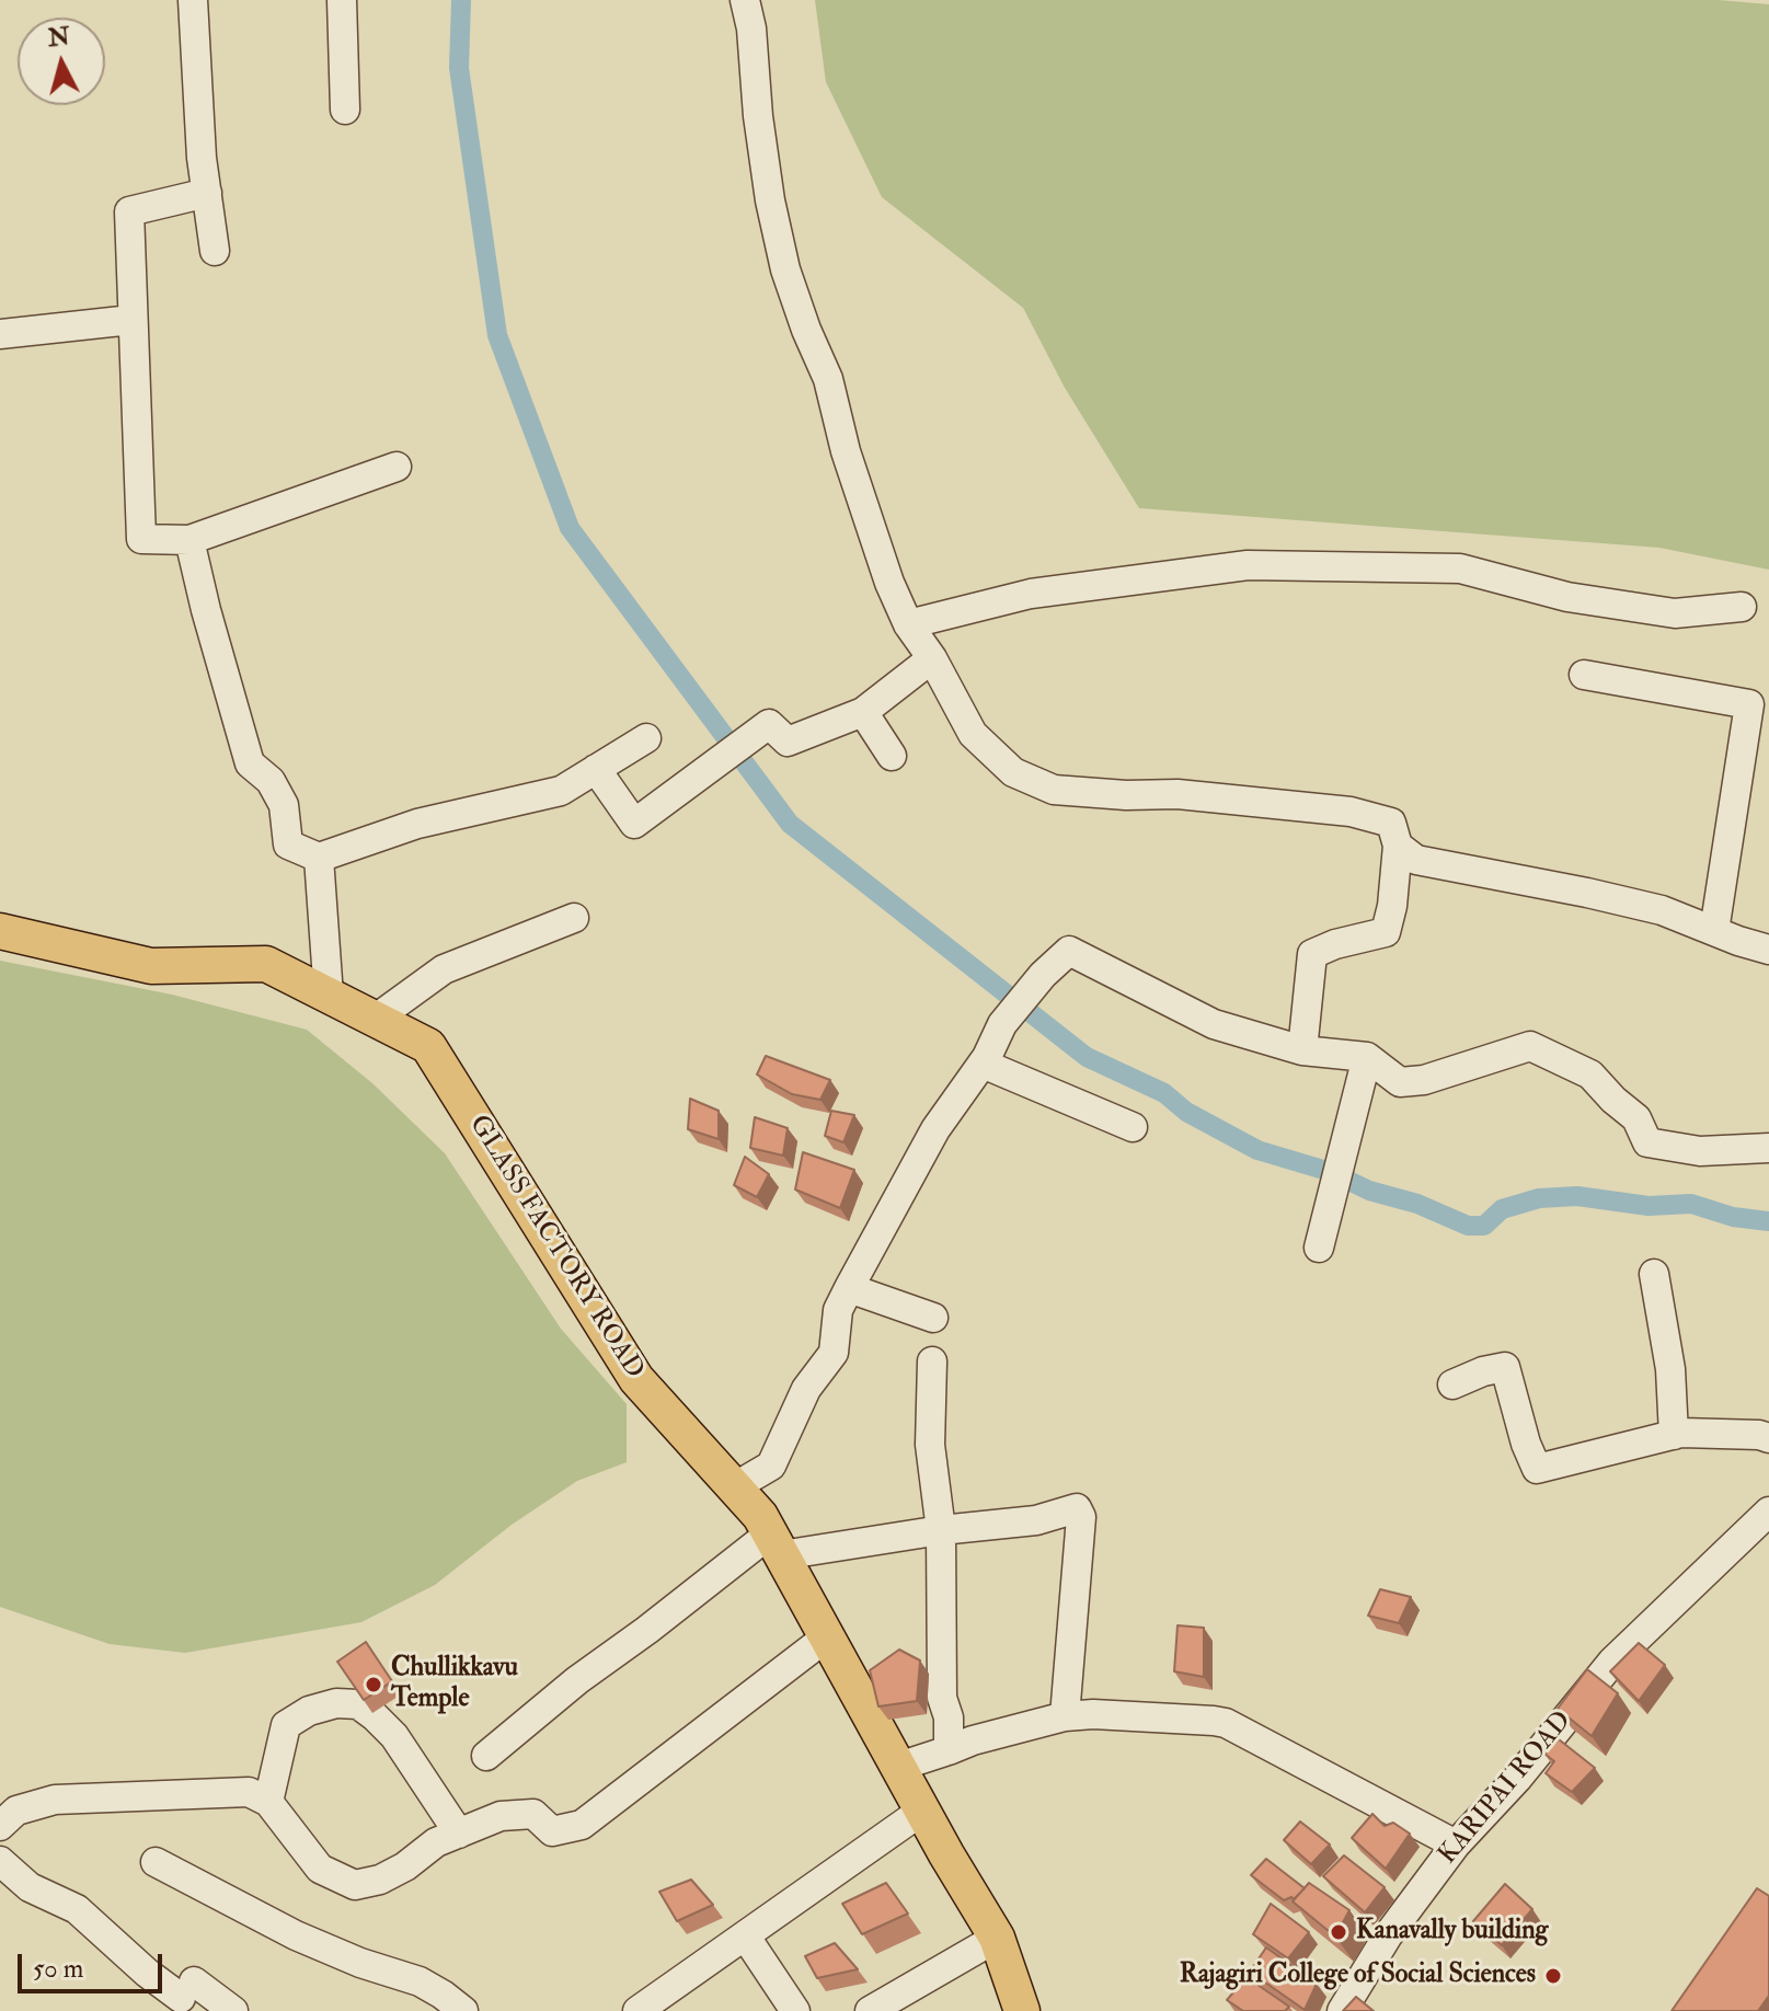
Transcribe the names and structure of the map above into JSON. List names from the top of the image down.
{
  "streets": {
    "main road": ["GLASS FACTORY ROAD"],
    "street": ["KARIPAI ROAD"]
  },
  "places": ["Chullikkavu Temple", "Kanavally building", "Rajagiri College of Social Sciences"],
  "scale_bar": "50 m",
  "north": "top"
}
